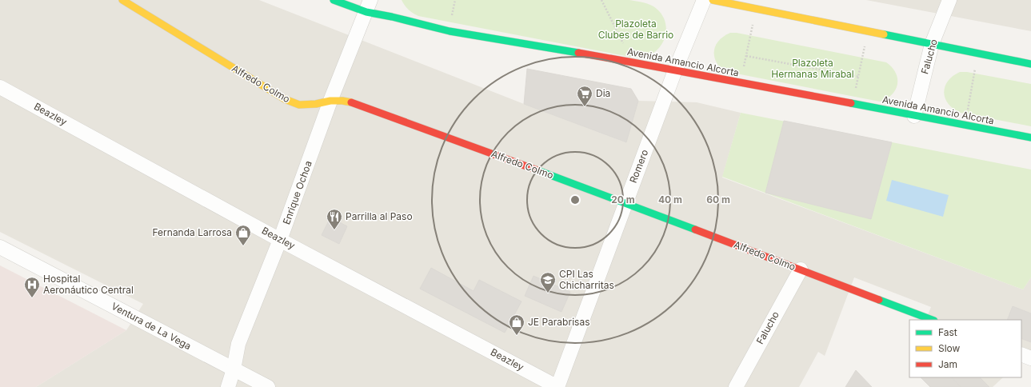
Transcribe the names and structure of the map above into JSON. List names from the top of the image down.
{
  "streets": {
    "main road": ["Avenida Amancio Alcorta", "Alfredo Colmo"],
    "street": [
      "Falucho",
      "Beazley",
      "Romero",
      "Enrique Ochoa",
      "Ventura de La Vega"
    ]
  },
  "crossings": [
    ["Falucho", "Avenida Amancio Alcorta"],
    ["Falucho", "Alfredo Colmo"],
    ["Avenida Amancio Alcorta", "Romero"],
    ["Avenida Amancio Alcorta", "Enrique Ochoa"],
    ["Alfredo Colmo", "Romero"],
    ["Alfredo Colmo", "Enrique Ochoa"],
    ["Beazley", "Romero"],
    ["Beazley", "Enrique Ochoa"],
    ["Enrique Ochoa", "Ventura de La Vega"]
  ],
  "parks": ["Plazoleta Clubes de Barrio", "Plazoleta Hermanas Mirabal"],
  "places": {
    "supermarket": ["Dia"],
    "restaurant": ["Parrilla al Paso"],
    "shop": ["Fernanda Larrosa", "JE Parabrisas"],
    "school or university": ["CPI Las Chicharritas"],
    "hospital": ["Hospital Aeronáutico Central"]
  },
  "legend": ["Fast", "Slow", "Jam"],
  "rings": ["20 m", "40 m", "60 m"]
}
